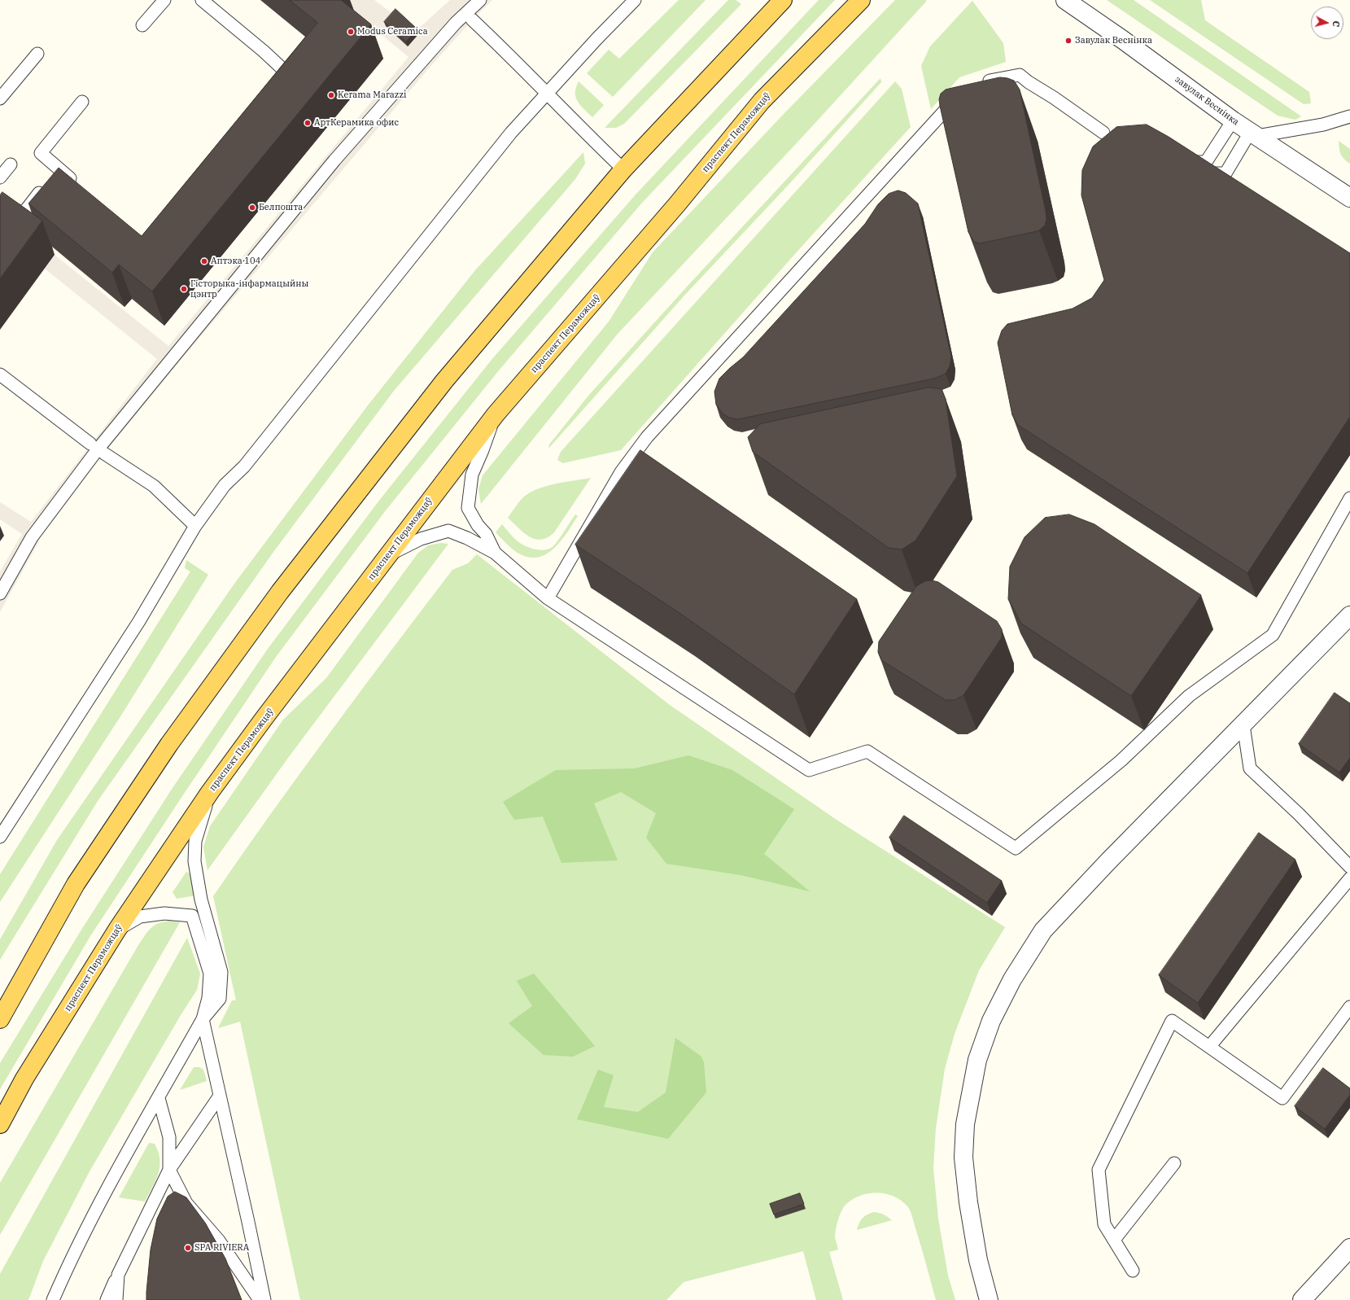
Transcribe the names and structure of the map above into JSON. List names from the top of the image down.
{
  "streets": {
    "main road": ["праспект Пераможцаў"],
    "street": ["завулак Веснінка"]
  },
  "places": [
    "Modus Ceramica",
    "Завулак Веснінка",
    "Kerama Marazzi",
    "АртКерамика офис",
    "Белпошта",
    "Аптэка 104",
    "Гісторыка-інфармацыйны цэнтр",
    "SPA RIVIERA"
  ],
  "north": "right"
}
